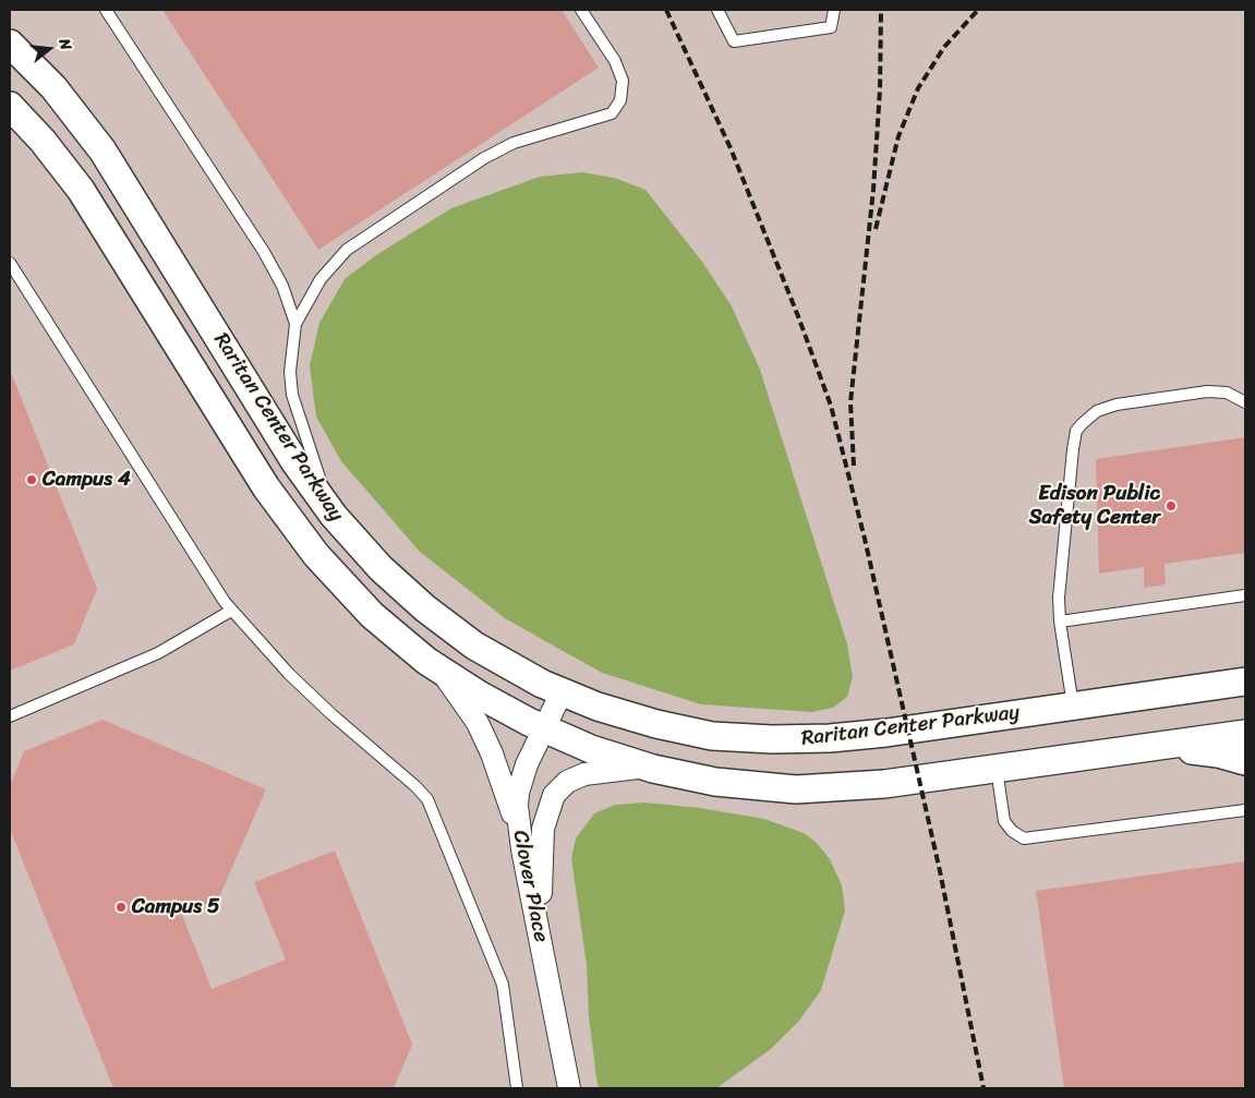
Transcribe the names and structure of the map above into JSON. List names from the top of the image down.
{
  "streets": {
    "street": ["Raritan Center Parkway", "Clover Place"]
  },
  "crossings": [
    ["Raritan Center Parkway", "Clover Place"]
  ],
  "places": ["Campus 4", "Edison Public Safety Center", "Campus 5"],
  "north": "right"
}
